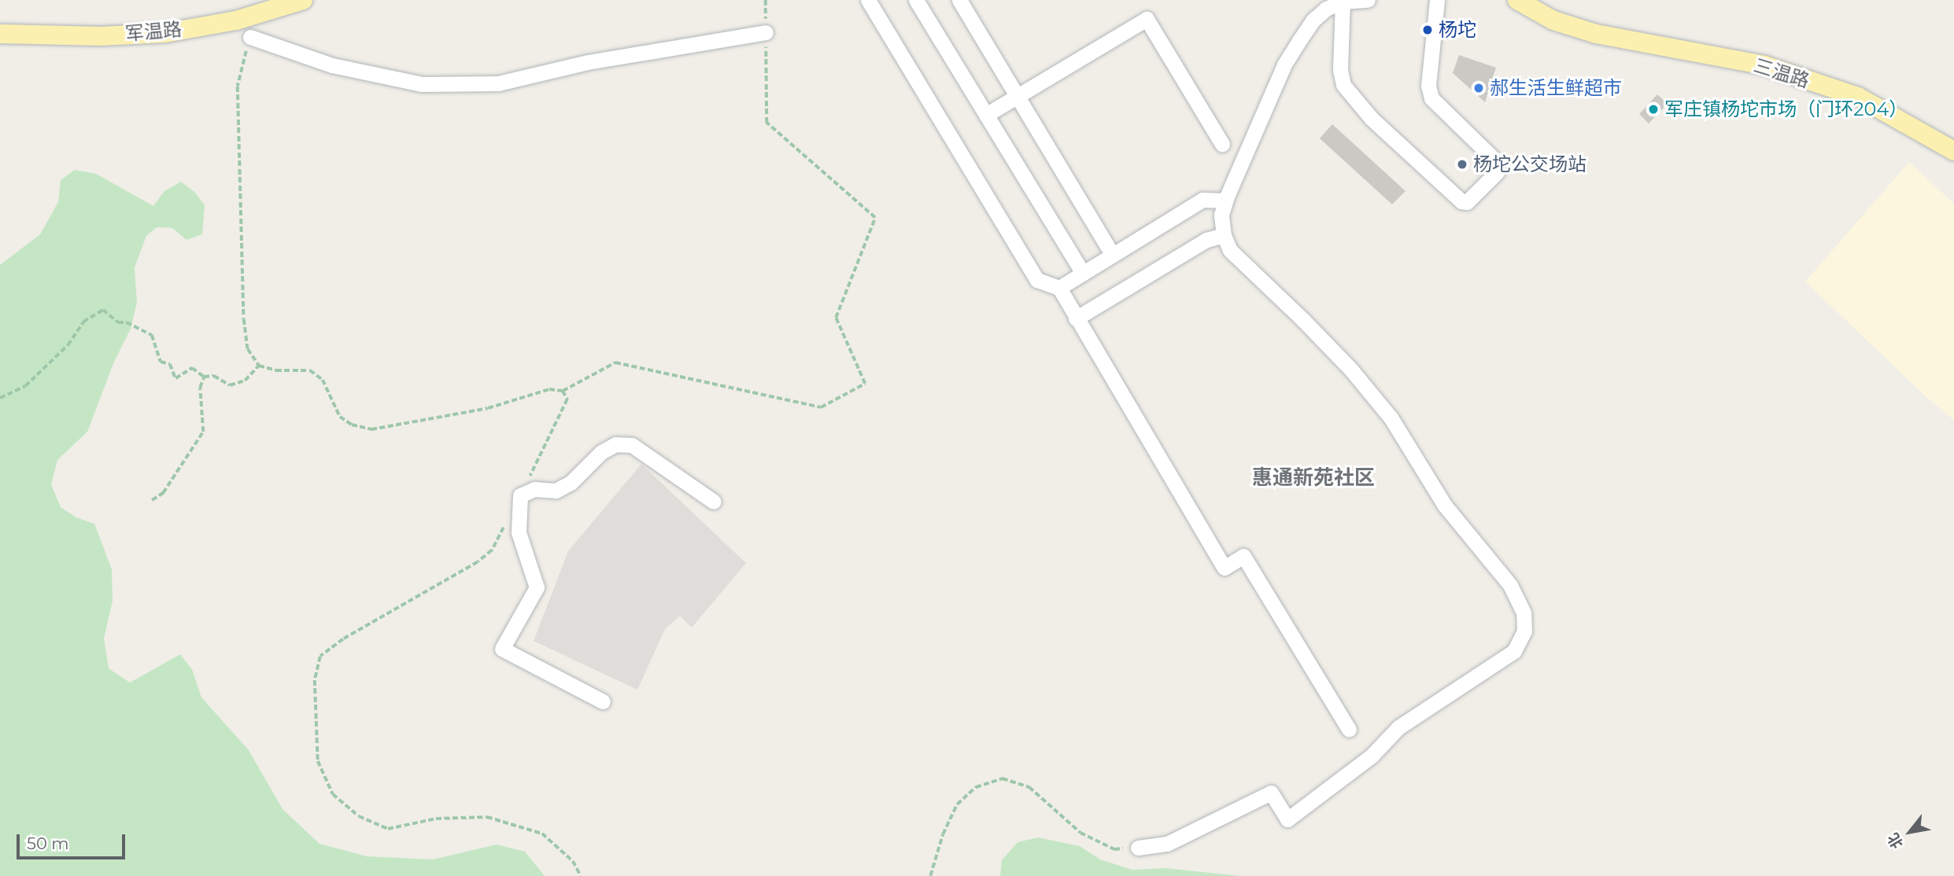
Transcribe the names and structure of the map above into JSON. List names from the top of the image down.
{
  "streets": {
    "main road": ["军温路", "三温路"]
  },
  "districts": ["惠通新苑社区"],
  "places": [
    "杨坨",
    "郝生活生鲜超市",
    "军庄镇杨坨市场（门环204）",
    "杨坨公交场站"
  ],
  "scale_bar": "50 m",
  "north": "bottom left"
}
